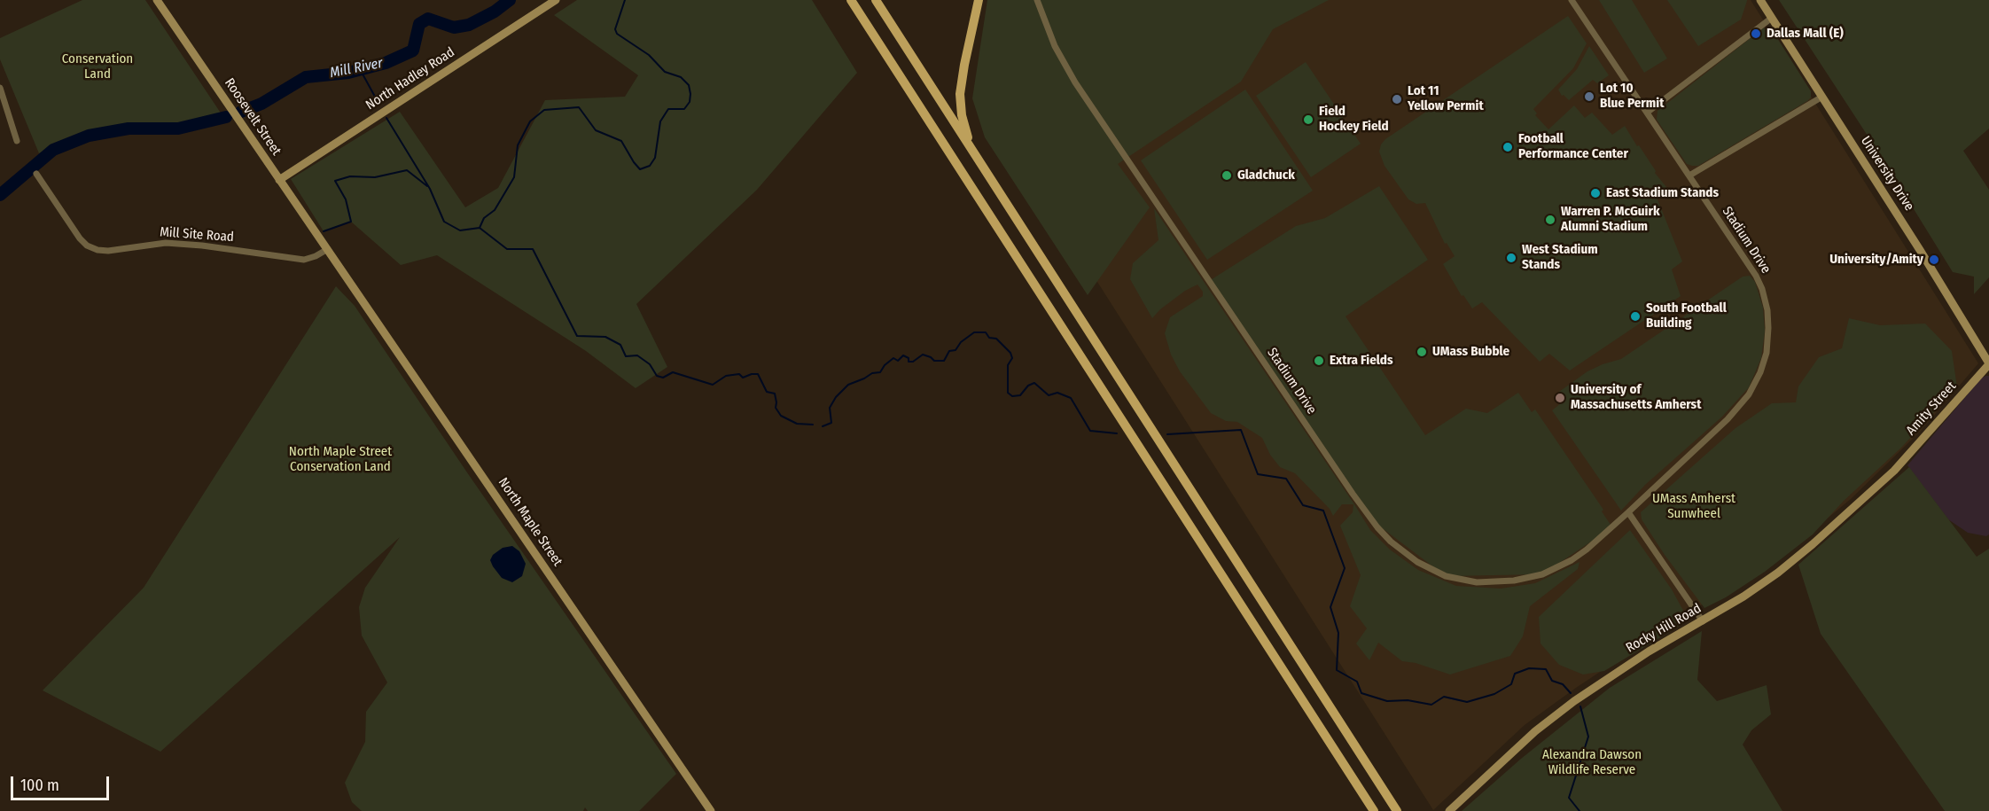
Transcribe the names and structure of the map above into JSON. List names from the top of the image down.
{
  "streets": {
    "main road": [
      "North Hadley Road",
      "Roosevelt Street",
      "University Drive",
      "Amity Street",
      "North Maple Street",
      "Rocky Hill Road"
    ],
    "street": ["Mill Site Road", "Stadium Drive"]
  },
  "crossings": [
    ["North Hadley Road", "Roosevelt Street"],
    ["Roosevelt Street", "Mill Site Road"],
    ["Roosevelt Street", "North Maple Street"],
    ["University Drive", "Amity Street"],
    ["Mill Site Road", "North Maple Street"],
    ["Amity Street", "Rocky Hill Road"]
  ],
  "water": ["Mill River"],
  "parks": [
    "Conservation Land",
    "North Maple Street Conservation Land",
    "UMass Amherst Sunwheel",
    "Alexandra Dawson Wildlife Reserve"
  ],
  "places": [
    "Dallas Mall (E)",
    "Lot 10 Blue Permit",
    "Lot 11 Yellow Permit",
    "Field Hockey Field",
    "Football Performance Center",
    "Gladchuck",
    "East Stadium Stands",
    "Warren P. McGuirk Alumni Stadium",
    "West Stadium Stands",
    "University/Amity",
    "South Football Building",
    "UMass Bubble",
    "Extra Fields",
    "University of Massachusetts Amherst"
  ],
  "scale_bar": "100 m"
}
